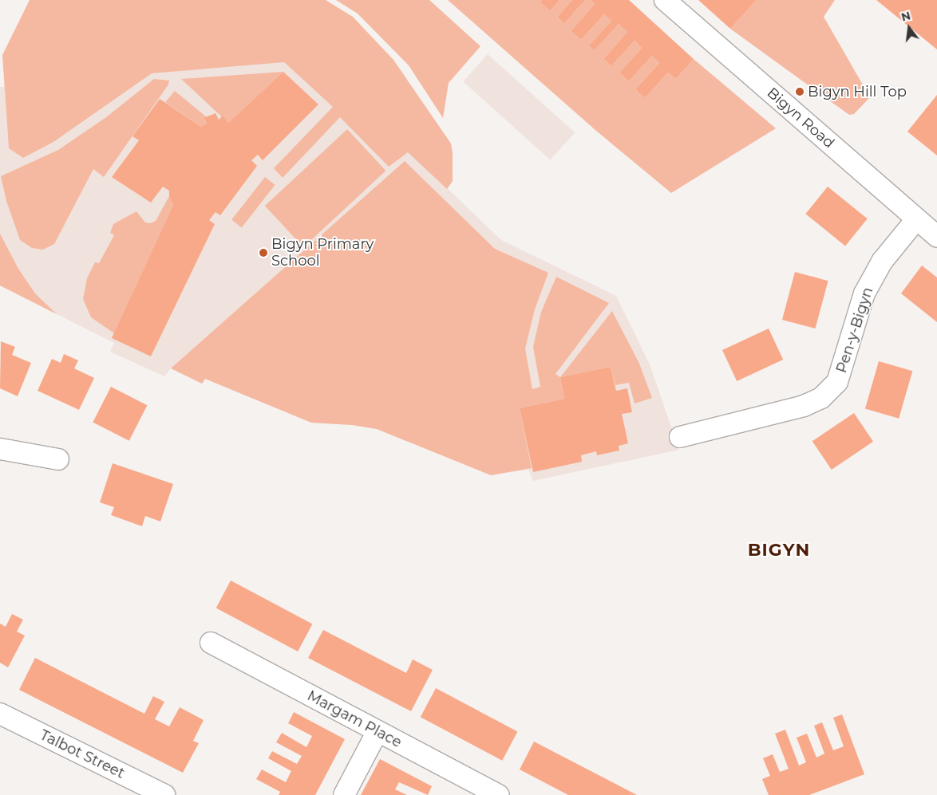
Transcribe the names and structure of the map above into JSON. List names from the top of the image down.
{
  "streets": {
    "street": [
      "Bigyn Road",
      "Pen-y-Bigyn",
      "Margam Place",
      "Talbot Street"
    ]
  },
  "crossings": [
    ["Bigyn Road", "Pen-y-Bigyn"]
  ],
  "districts": ["BIGYN"],
  "places": ["Bigyn Hill Top", "Bigyn Primary School"],
  "north": "top"
}
